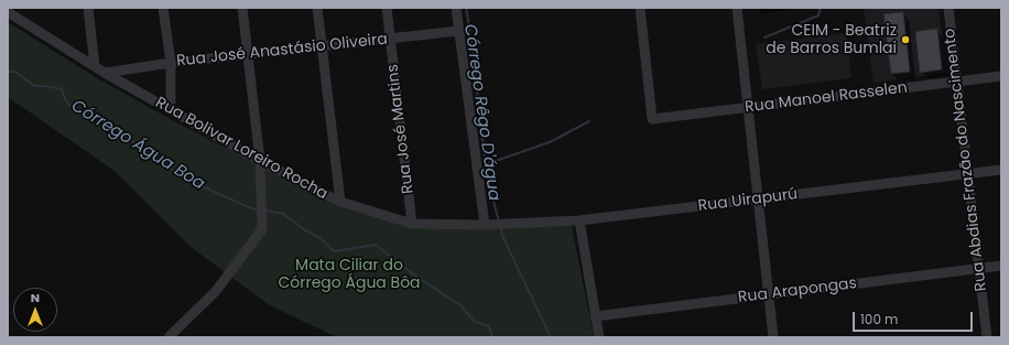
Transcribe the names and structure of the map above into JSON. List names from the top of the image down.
{
  "streets": {
    "street": [
      "Rua José Anastásio Oliveira",
      "Rua Manoel Rasselen",
      "Rua José Martins",
      "Rua Bolivar Loreiro Rocha",
      "Rua Abdias Frazão do Nascimento",
      "Rua Uirapurú",
      "Rua Arapongas"
    ]
  },
  "crossings": [
    ["Rua José Anastásio Oliveira", "Rua José Martins"],
    ["Rua José Anastásio Oliveira", "Rua Bolivar Loreiro Rocha"],
    ["Rua Manoel Rasselen", "Rua Abdias Frazão do Nascimento"],
    ["Rua José Martins", "Rua Bolivar Loreiro Rocha"],
    ["Rua Bolivar Loreiro Rocha", "Rua Uirapurú"],
    ["Rua Abdias Frazão do Nascimento", "Rua Uirapurú"],
    ["Rua Abdias Frazão do Nascimento", "Rua Arapongas"]
  ],
  "water": ["Córrego Rêgo D'água", "Córrego Água Boa"],
  "parks": ["Mata Ciliar do Córrego Água Bôa"],
  "places": ["CEIM - Beatriz de Barros Bumlai"],
  "scale_bar": "100 m",
  "north": "top"
}
